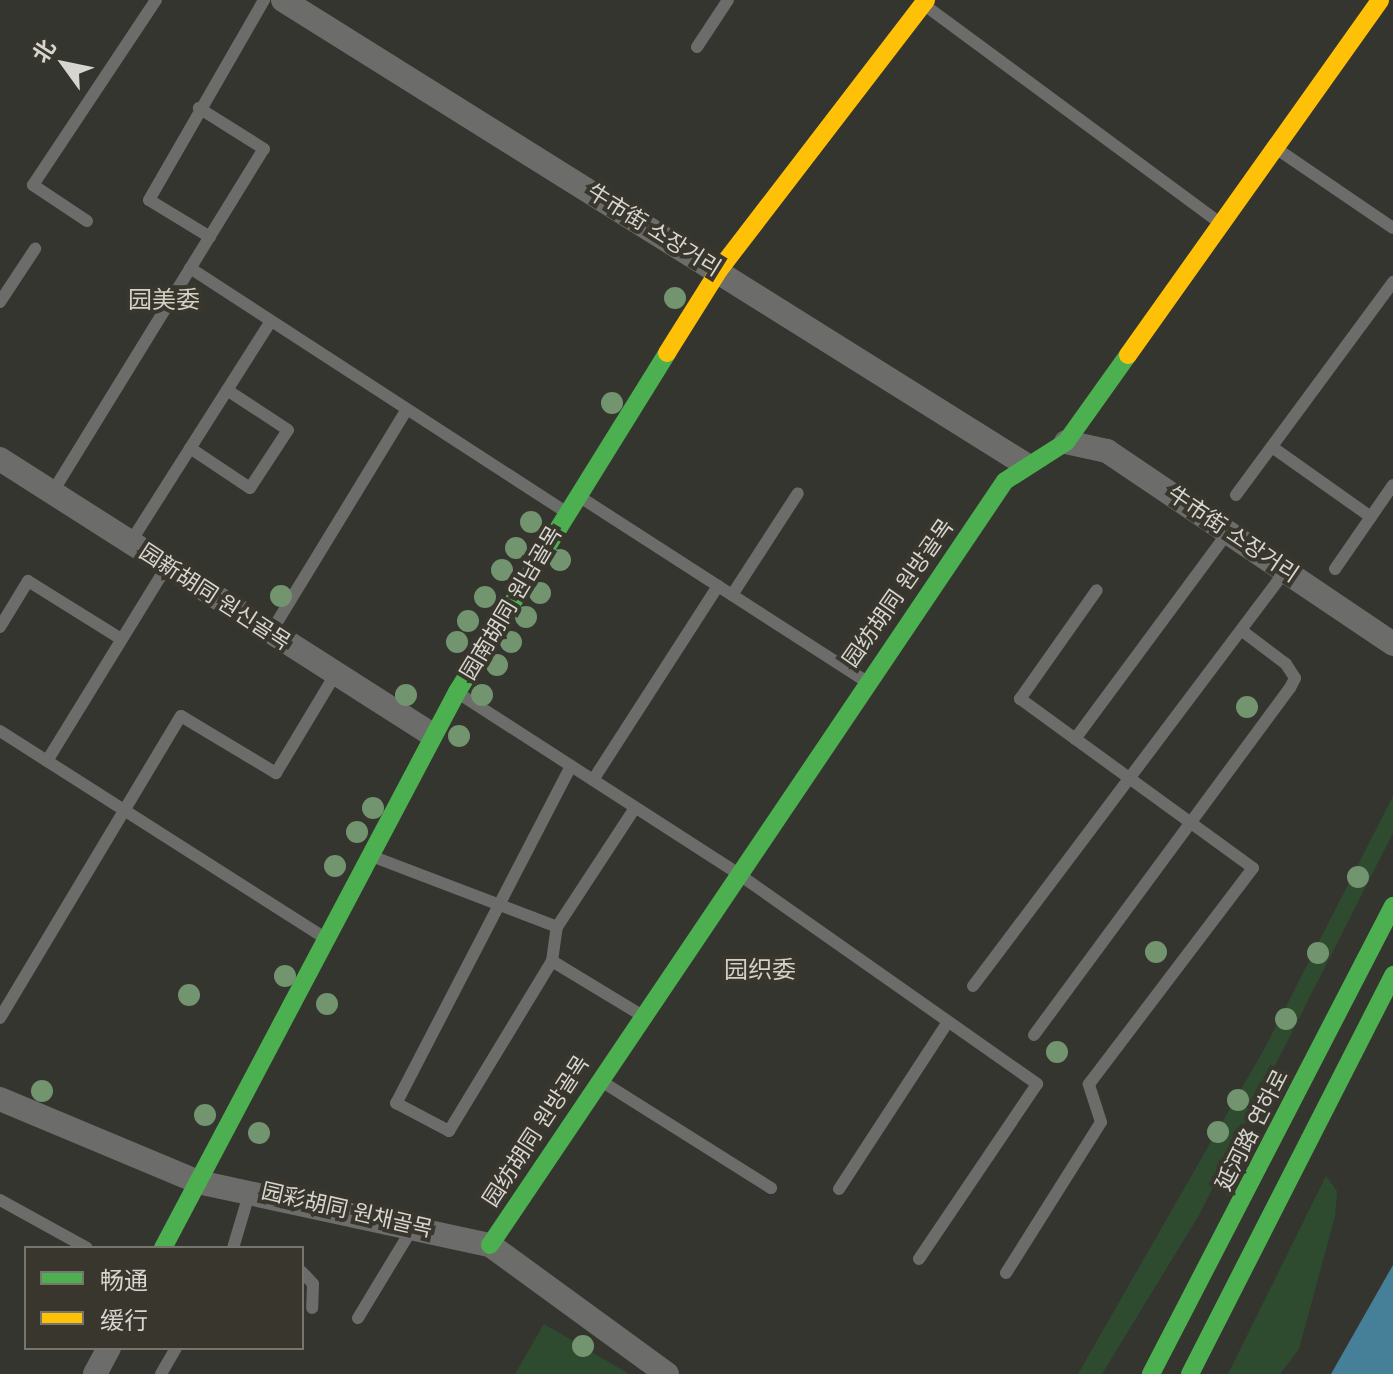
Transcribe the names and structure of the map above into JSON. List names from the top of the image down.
{
  "streets": {
    "street": [
      "牛市街 소장거리",
      "园纺胡同 원방골목",
      "园新胡同 원신골목",
      "园南胡同 원남골목",
      "延河路 연하로",
      "园彩胡同 원채골목"
    ]
  },
  "crossings": [
    ["牛市街 소장거리", "园纺胡同 원방골목"],
    ["牛市街 소장거리", "园南胡同 원남골목"],
    ["园纺胡同 원방골목", "园彩胡同 원채골목"],
    ["园新胡同 원신골목", "园南胡同 원남골목"],
    ["园南胡同 원남골목", "园彩胡同 원채골목"]
  ],
  "districts": ["园美委", "园织委"],
  "legend": ["畅通", "缓行"],
  "north": "top left"
}
